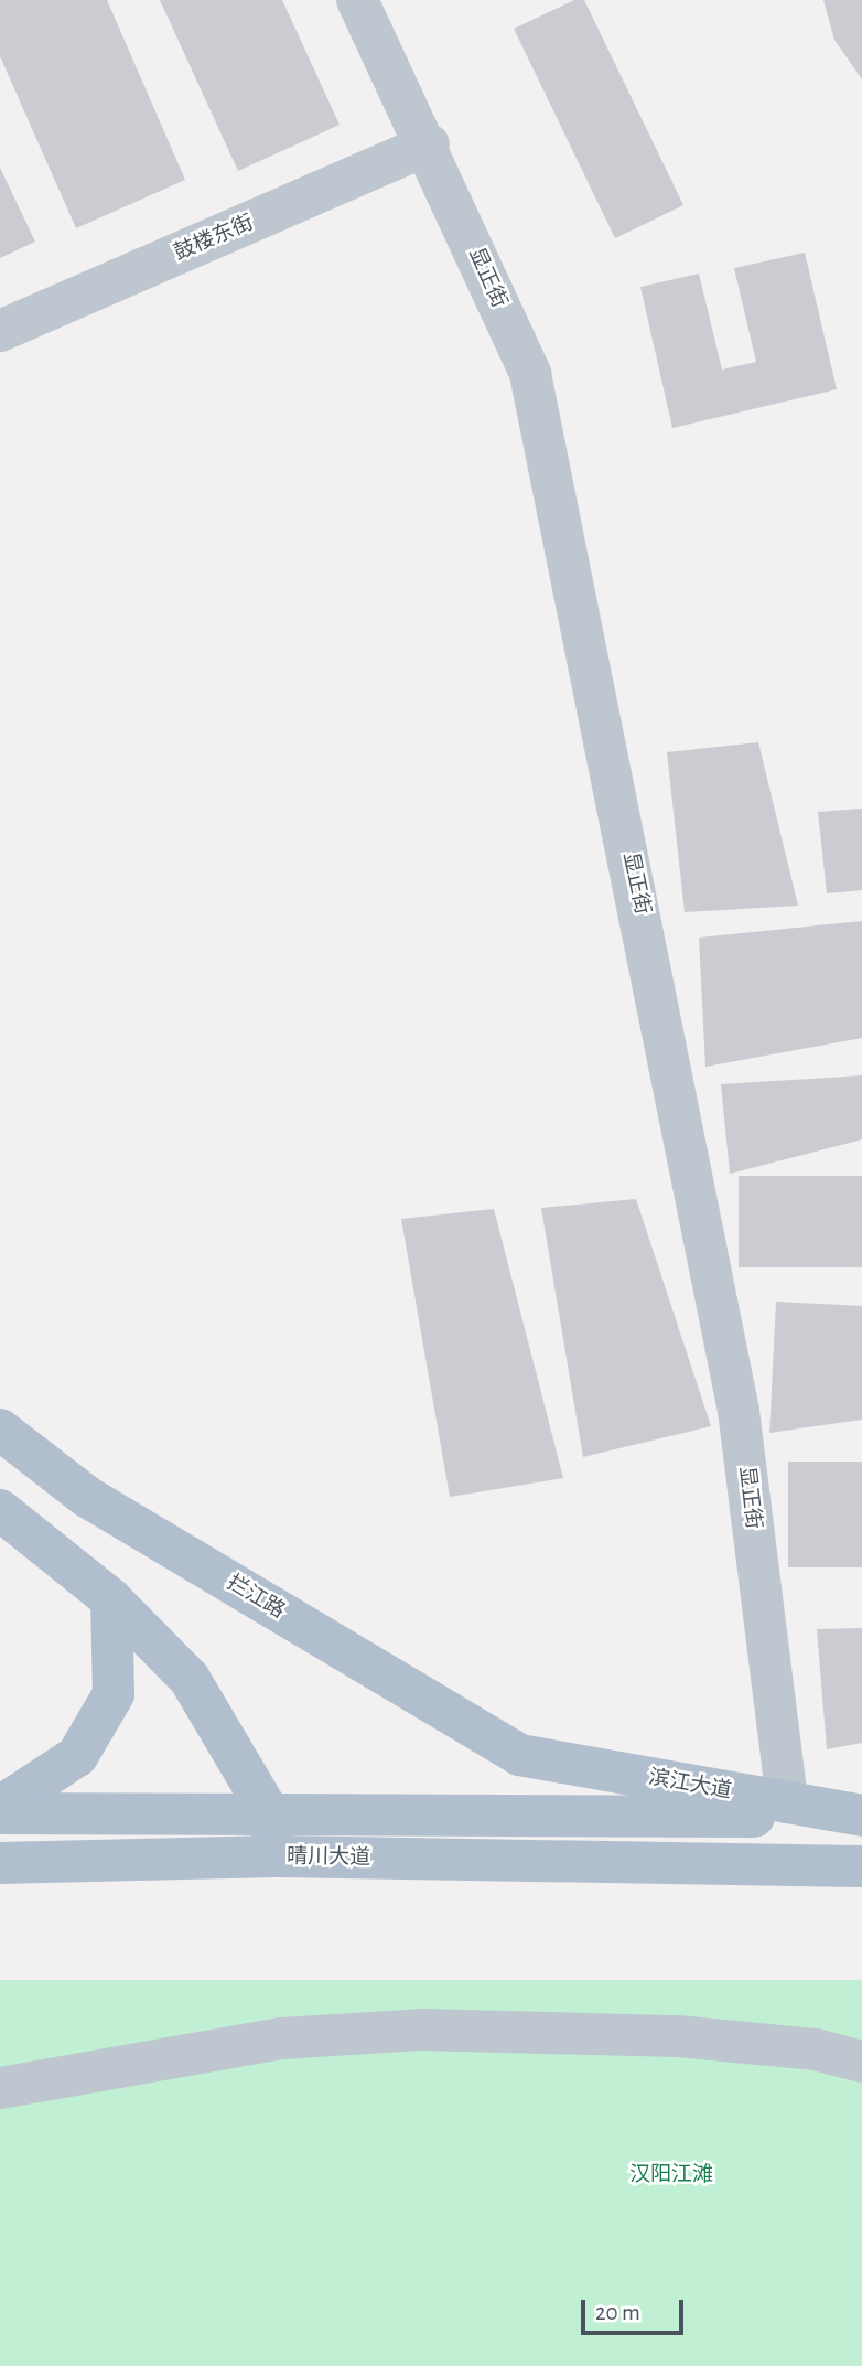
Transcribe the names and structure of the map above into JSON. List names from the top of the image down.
{
  "streets": {
    "main road": ["拦江路", "滨江大道", "晴川大道"],
    "street": ["鼓楼东街", "显正街"]
  },
  "crossings": [
    ["鼓楼东街", "显正街"],
    ["显正街", "滨江大道"],
    ["拦江路", "滨江大道"]
  ],
  "parks": ["汉阳江滩"],
  "scale_bar": "20 m"
}
